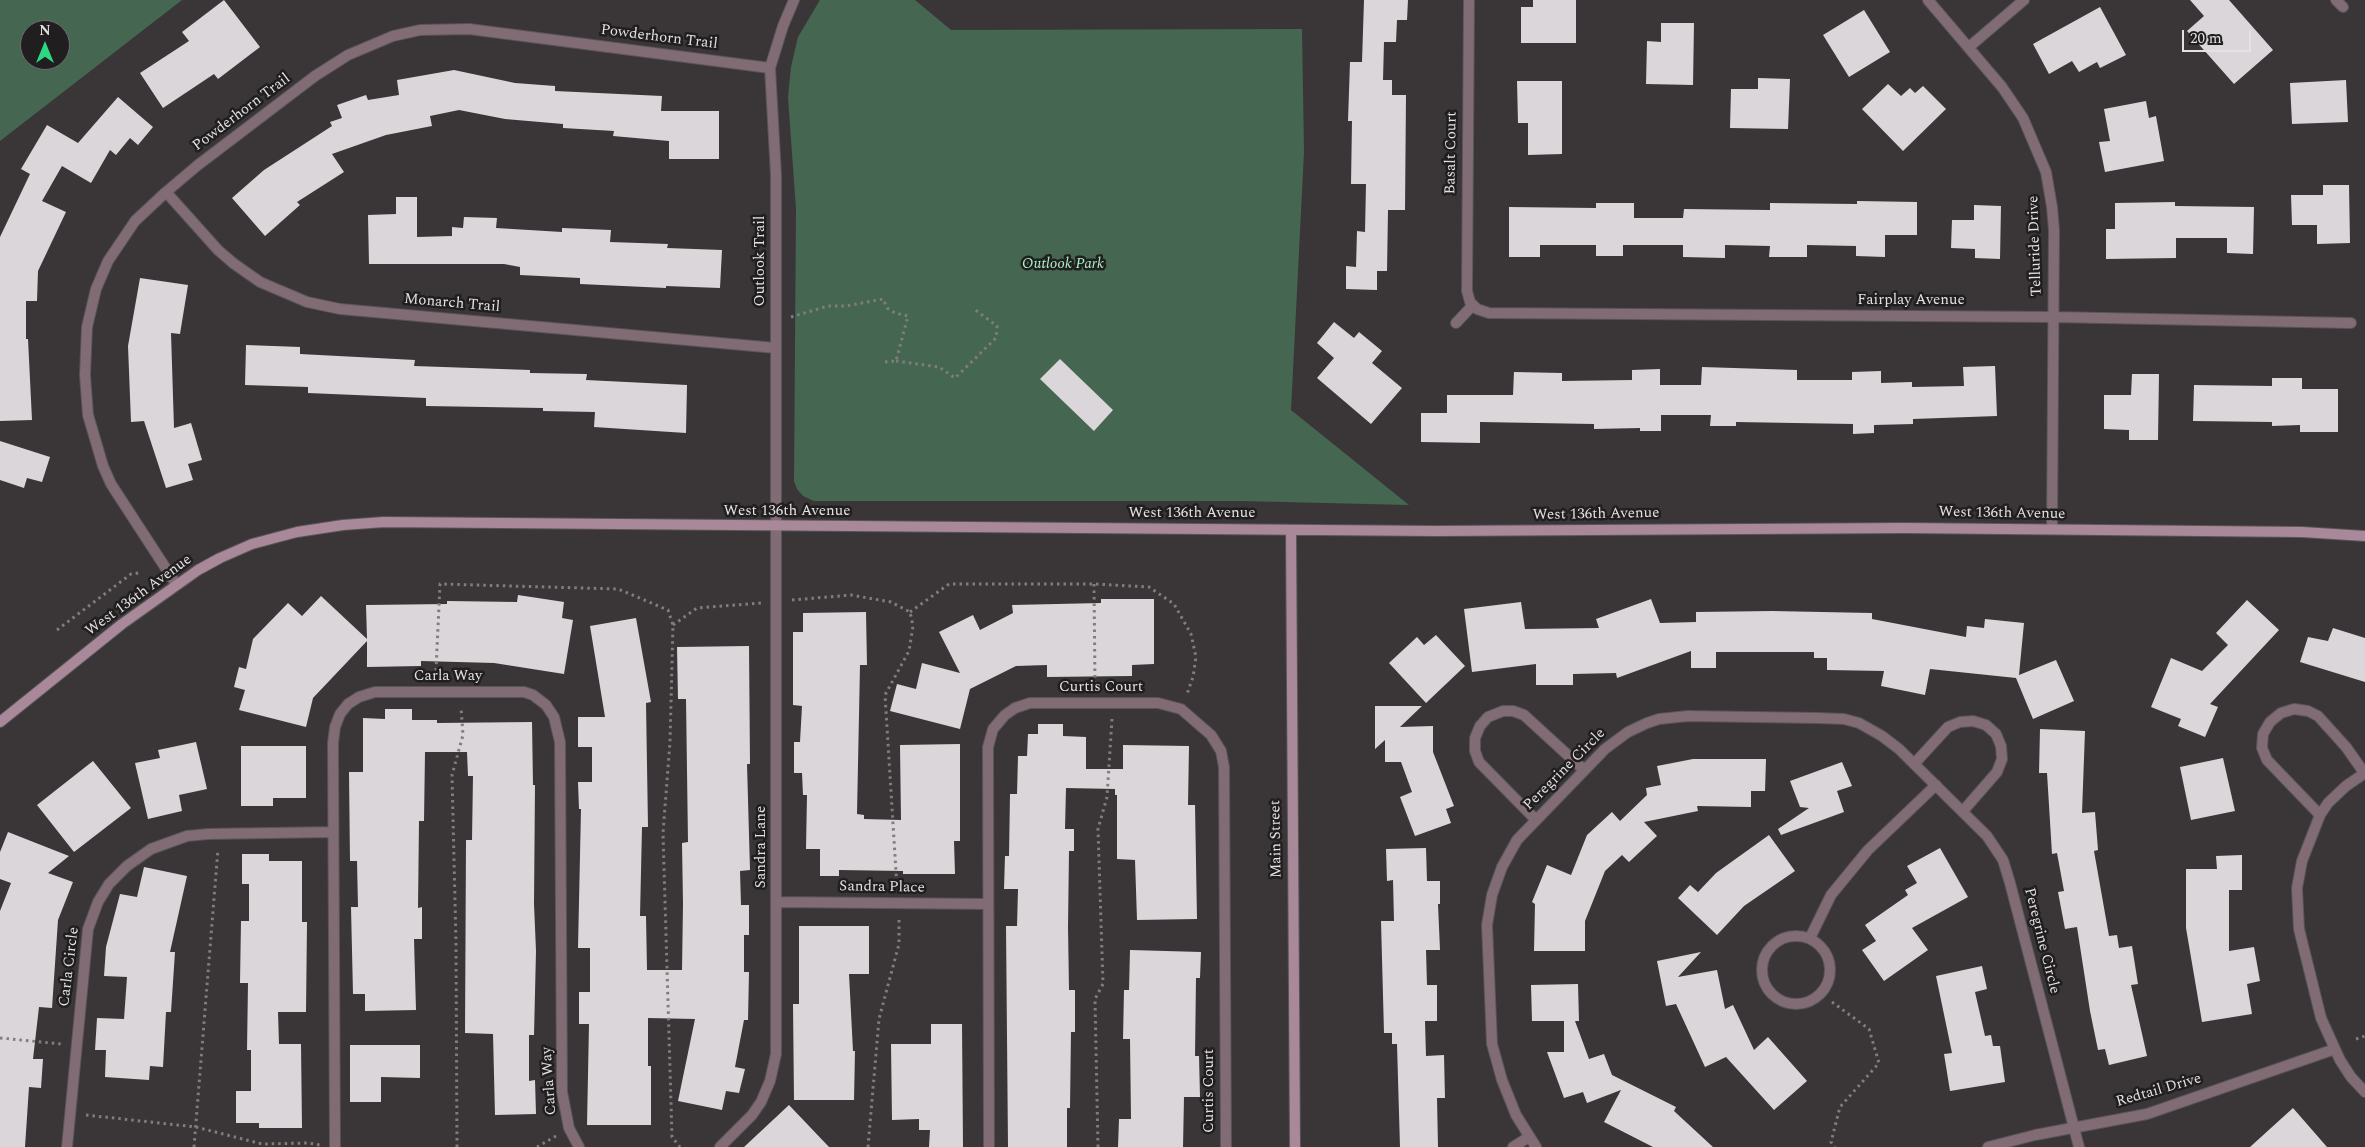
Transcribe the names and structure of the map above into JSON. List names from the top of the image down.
{
  "streets": {
    "main road": ["West 136th Avenue", "Main Street"],
    "street": [
      "Powderhorn Trail",
      "Basalt Court",
      "Telluride Drive",
      "Outlook Trail",
      "Fairplay Avenue",
      "Monarch Trail",
      "Carla Way",
      "Curtis Court",
      "Peregrine Circle",
      "Sandra Lane",
      "Sandra Place",
      "Carla Circle",
      "Redtail Drive"
    ]
  },
  "crossings": [
    ["Powderhorn Trail", "Outlook Trail"],
    ["Powderhorn Trail", "Monarch Trail"],
    ["Powderhorn Trail", "West 136th Avenue"],
    ["Basalt Court", "Fairplay Avenue"],
    ["Telluride Drive", "Fairplay Avenue"],
    ["Telluride Drive", "West 136th Avenue"],
    ["Outlook Trail", "Monarch Trail"],
    ["Outlook Trail", "West 136th Avenue"],
    ["Outlook Trail", "Sandra Lane"],
    ["West 136th Avenue", "Main Street"],
    ["West 136th Avenue", "Sandra Lane"],
    ["Carla Way", "Carla Circle"],
    ["Curtis Court", "Sandra Place"],
    ["Peregrine Circle", "Redtail Drive"],
    ["Sandra Lane", "Sandra Place"]
  ],
  "parks": ["Outlook Park"],
  "scale_bar": "20 m",
  "north": "top"
}
